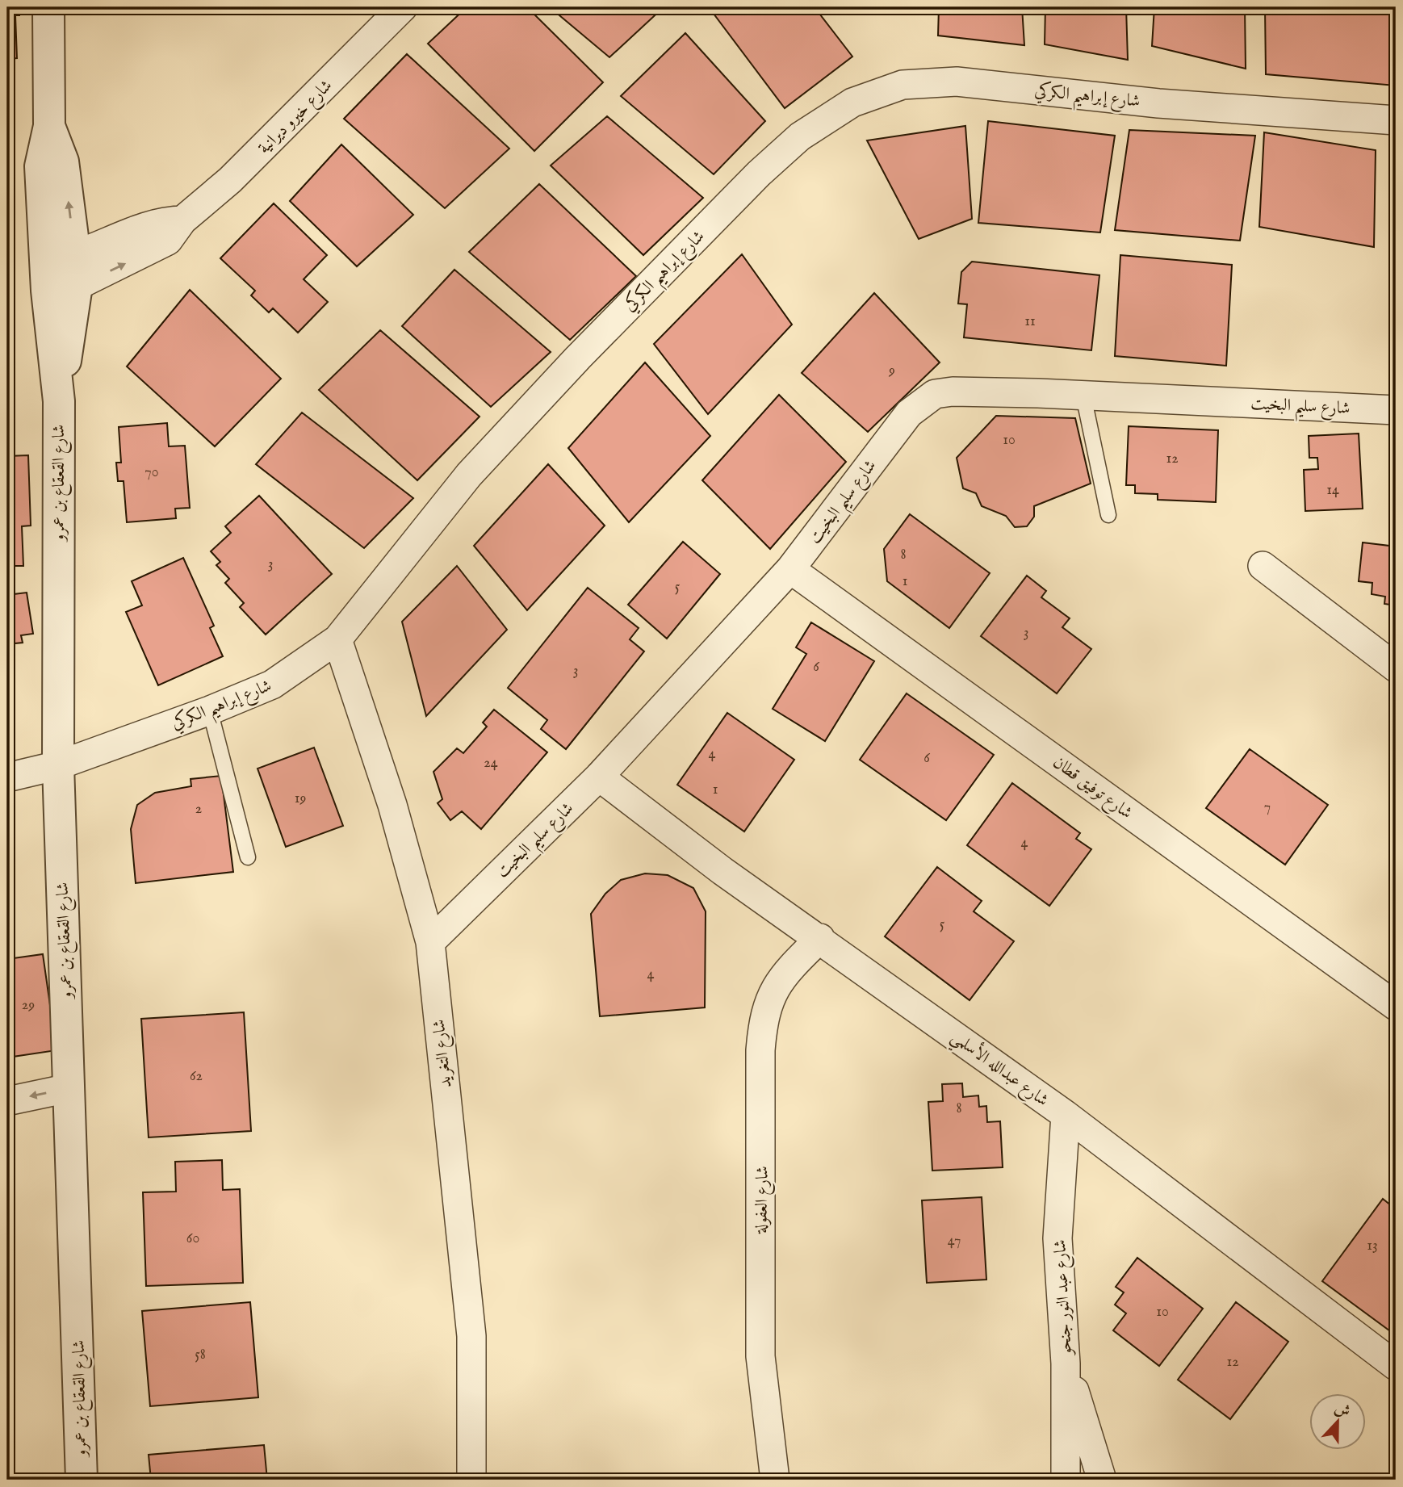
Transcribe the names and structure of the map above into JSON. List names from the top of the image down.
{
  "streets": {
    "street": [
      "شارع إبراهيم الكركي",
      "شارع خيرو ديرانية",
      "شارع سليم البخيت",
      "شارع القعقاع بن عمرو",
      "شارع توفيق قطان",
      "شارع التغريد",
      "شارع عبدالله الأسلمي",
      "شارع العفولة",
      "شارع عبد النور جنحو"
    ]
  },
  "crossings": [
    ["شارع إبراهيم الكركي", "شارع القعقاع بن عمرو"],
    ["شارع إبراهيم الكركي", "شارع التغريد"],
    ["شارع خيرو ديرانية", "شارع القعقاع بن عمرو"],
    ["شارع سليم البخيت", "شارع توفيق قطان"],
    ["شارع سليم البخيت", "شارع التغريد"],
    ["شارع سليم البخيت", "شارع عبدالله الأسلمي"],
    ["شارع عبدالله الأسلمي", "شارع العفولة"],
    ["شارع عبدالله الأسلمي", "شارع عبد النور جنحو"]
  ],
  "house_numbers": [
    "11",
    "9",
    "10",
    "12",
    "70",
    "14",
    "8",
    "3",
    "1",
    "5",
    "3",
    "6",
    "3",
    "4",
    "6",
    "24",
    "1",
    "19",
    "7",
    "2",
    "4",
    "5",
    "4",
    "29",
    "62",
    "8",
    "60",
    "47",
    "13",
    "10",
    "58",
    "12"
  ],
  "north": "top"
}
